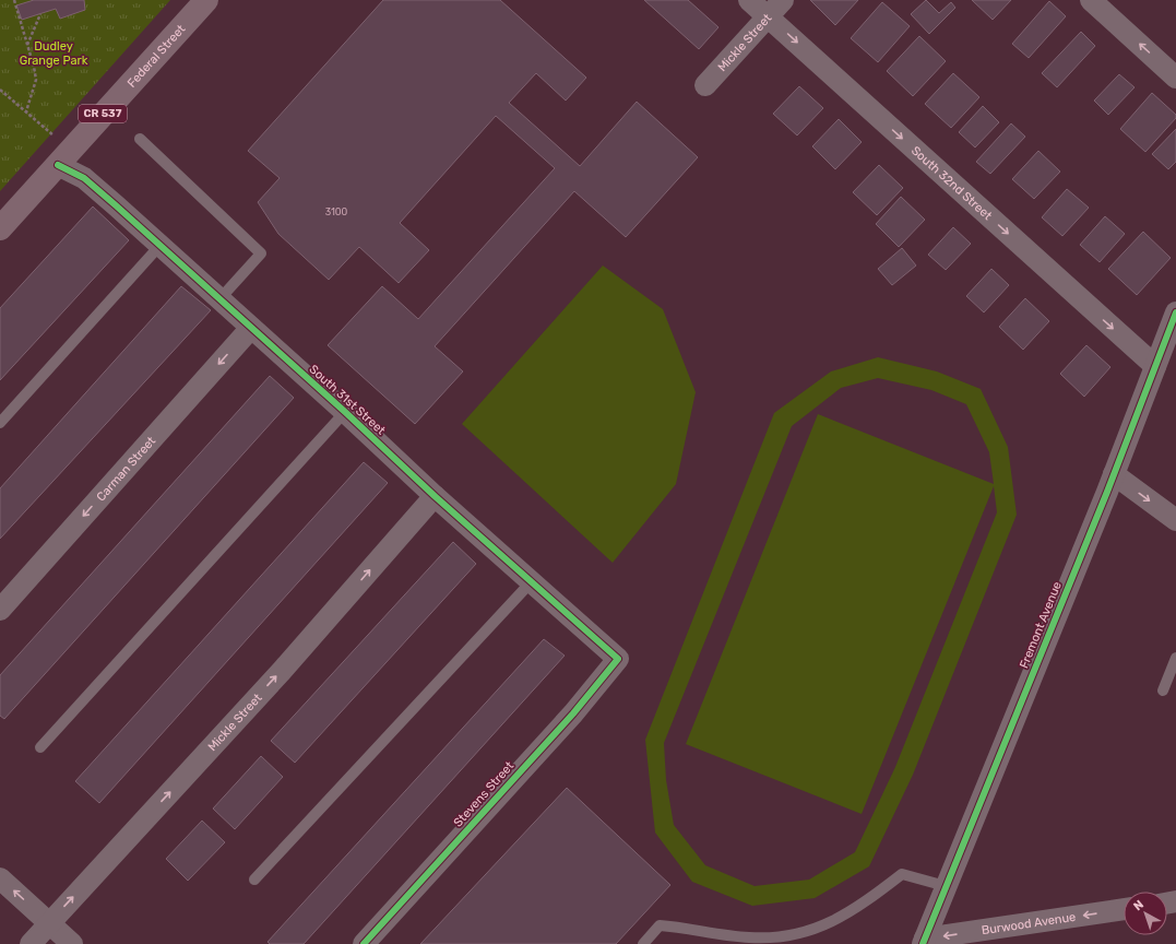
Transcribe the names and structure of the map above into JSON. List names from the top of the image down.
{
  "streets": {
    "main road": ["Federal Street", "CR 537"],
    "street": [
      "Mickle Street",
      "South 32nd Street",
      "South 31st Street",
      "Carman Street",
      "Fremont Avenue",
      "Stevens Street",
      "Burwood Avenue"
    ]
  },
  "crossings": [
    ["Mickle Street", "South 32nd Street"],
    ["Mickle Street", "South 31st Street"],
    ["Federal Street", "South 31st Street"],
    ["South 32nd Street", "Fremont Avenue"],
    ["South 31st Street", "Carman Street"],
    ["South 31st Street", "Stevens Street"],
    ["Fremont Avenue", "Burwood Avenue"]
  ],
  "one_way": [
    "Mickle Street",
    "South 32nd Street",
    "Carman Street",
    "Burwood Avenue"
  ],
  "parks": ["Dudley Grange Park"],
  "house_numbers": ["3100"],
  "north": "top left"
}
